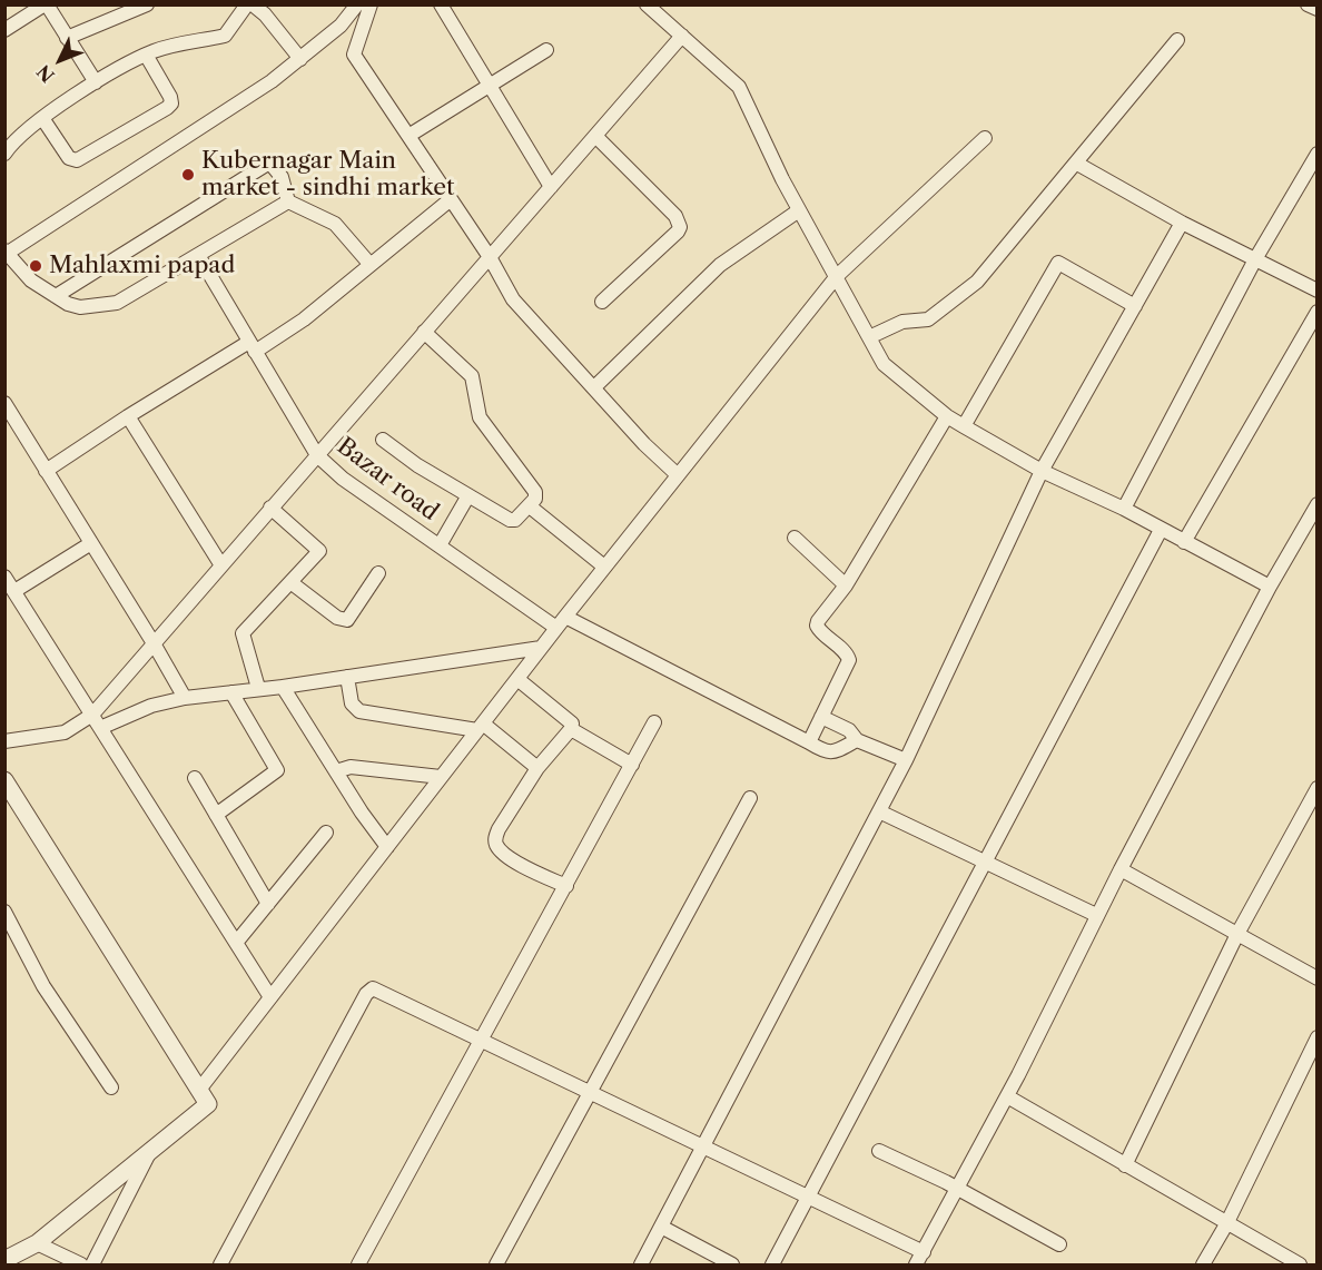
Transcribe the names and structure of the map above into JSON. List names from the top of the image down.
{
  "streets": {
    "street": ["Bazar road"]
  },
  "places": ["Kubernagar Main market - sindhi market", "Mahlaxmi papad"],
  "north": "bottom left"
}
